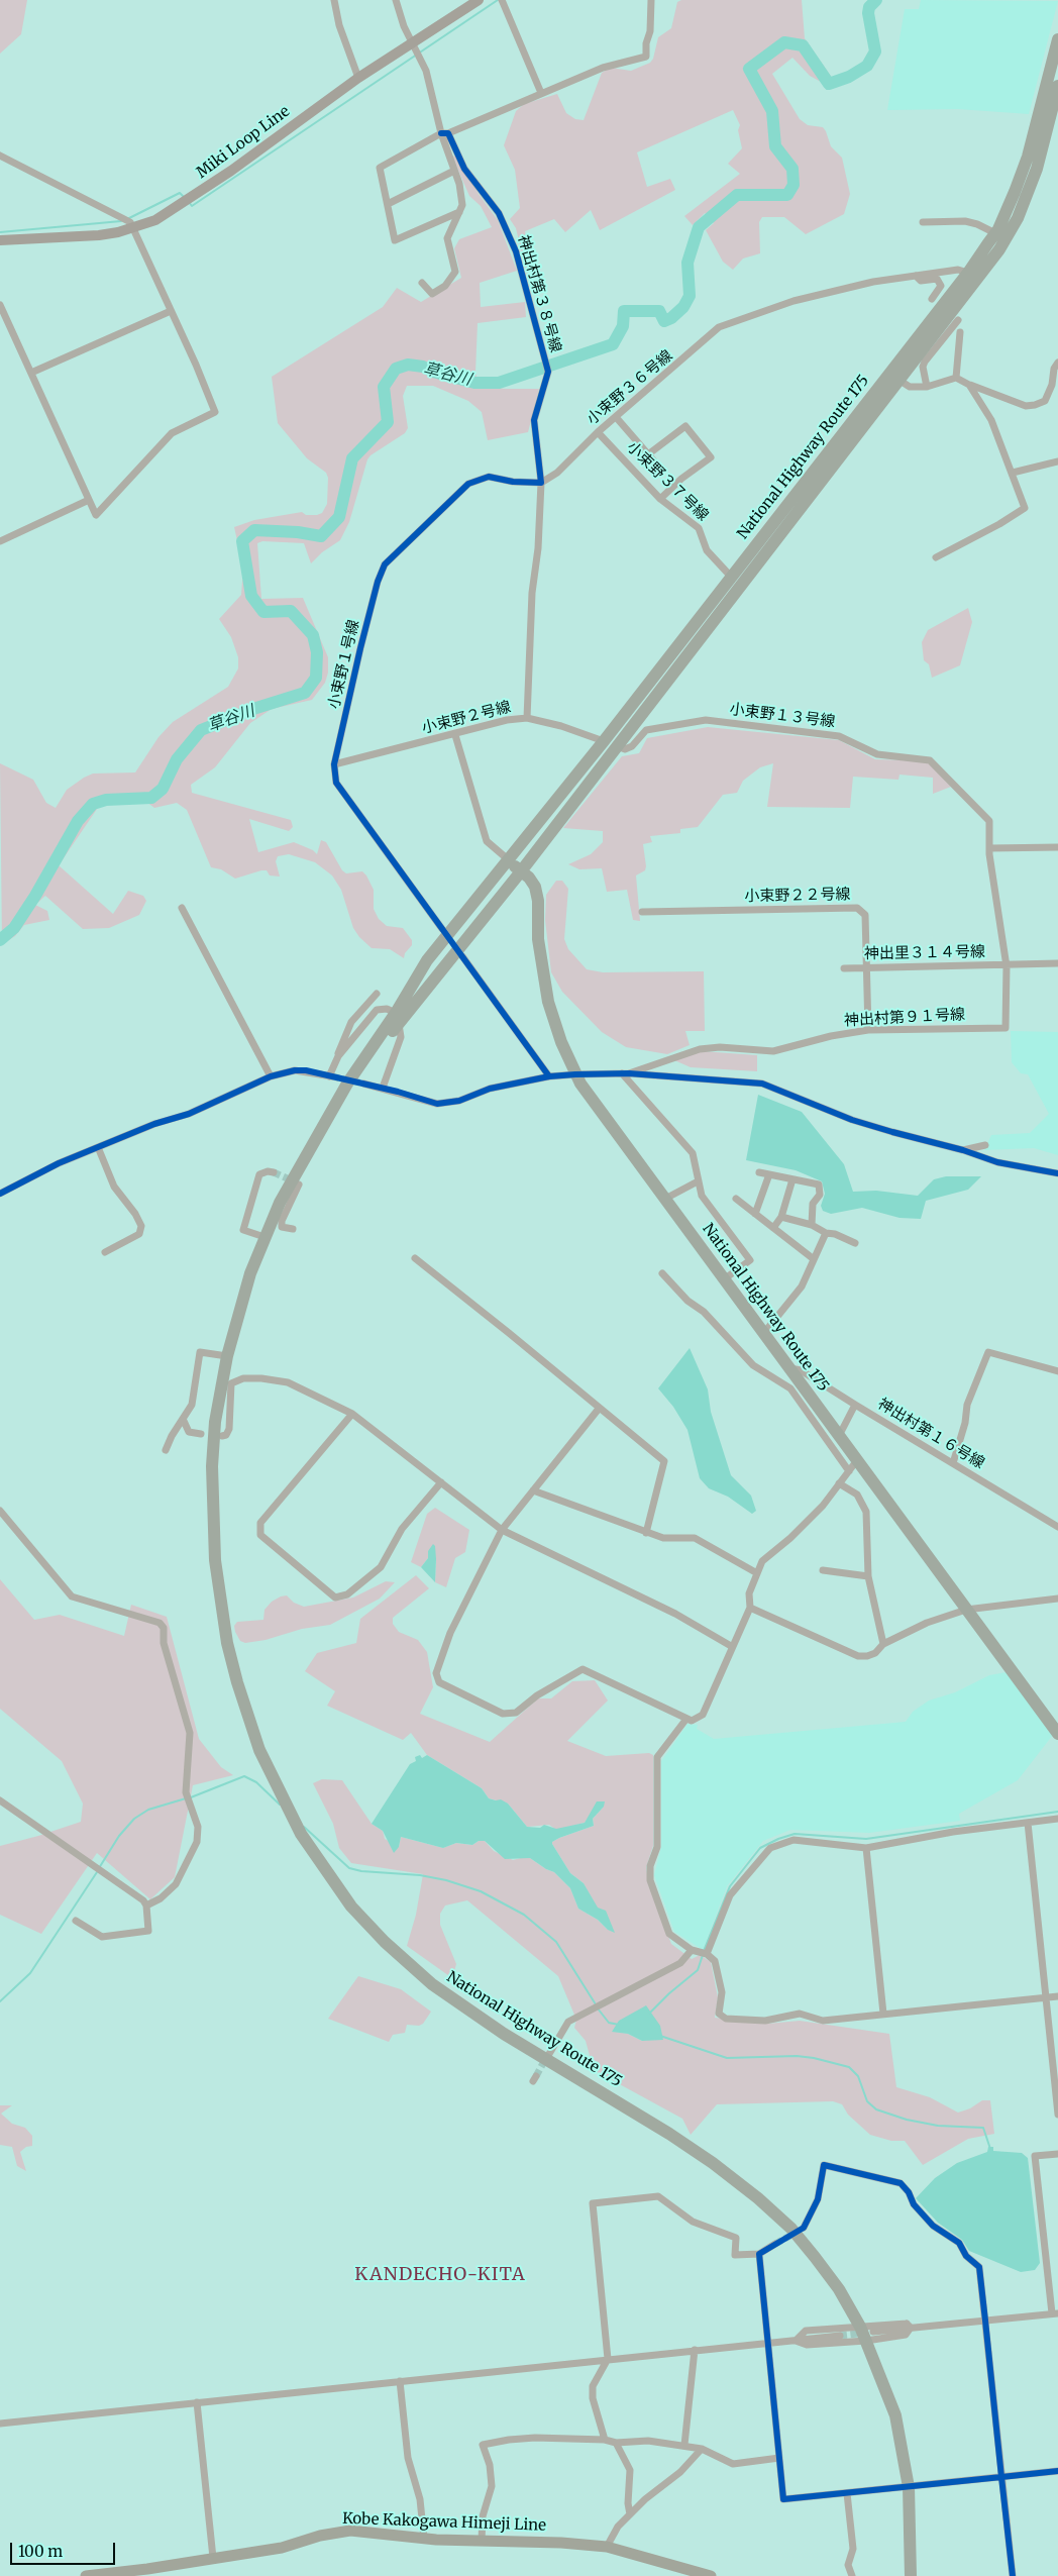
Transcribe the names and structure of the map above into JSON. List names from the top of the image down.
{
  "streets": {
    "highway": ["National Highway Route 175"],
    "main road": ["Miki Loop Line", "Kobe Kakogawa Himeji Line"],
    "street": [
      "神出村第３８号線",
      "小束野３６号線",
      "小束野３７号線",
      "小束野１号線",
      "小束野１３号線",
      "小束野２号線",
      "小束野２２号線",
      "神出里３１４号線",
      "神出村第９１号線",
      "神出村第１６号線"
    ]
  },
  "crossings": [
    ["神出村第３８号線", "小束野３６号線"],
    ["神出村第３８号線", "小束野１号線"],
    ["小束野３６号線", "National Highway Route 175"],
    ["小束野３６号線", "小束野３７号線"],
    ["小束野３６号線", "小束野１号線"],
    ["National Highway Route 175", "小束野３７号線"],
    ["National Highway Route 175", "小束野１３号線"],
    ["National Highway Route 175", "小束野２号線"],
    ["National Highway Route 175", "神出村第１６号線"],
    ["小束野１号線", "小束野２号線"],
    ["小束野１３号線", "神出里３１４号線"],
    ["小束野１３号線", "神出村第９１号線"],
    ["小束野２２号線", "神出里３１４号線"],
    ["小束野２２号線", "神出村第９１号線"]
  ],
  "districts": ["KANDECHO-KITA"],
  "water": ["草谷川"],
  "scale_bar": "100 m"
}
